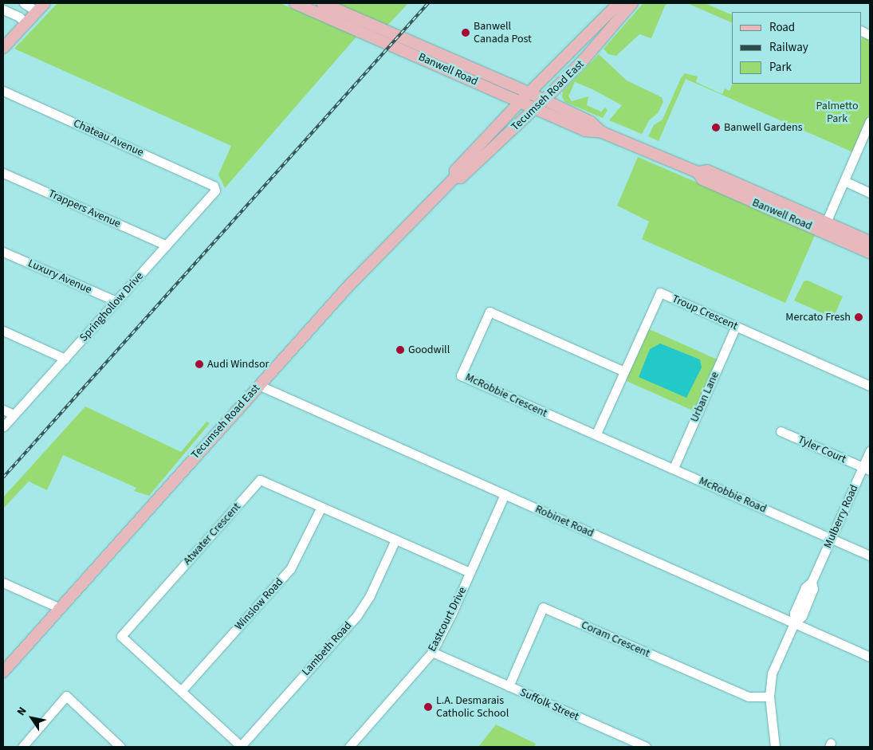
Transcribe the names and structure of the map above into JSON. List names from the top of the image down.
{
  "streets": {
    "main road": ["Banwell Road", "Tecumseh Road East"],
    "street": [
      "Chateau Avenue",
      "Trappers Avenue",
      "Luxury Avenue",
      "Springhollow Drive",
      "Troup Crescent",
      "McRobbie Crescent",
      "Urban Lane",
      "Tyler Court",
      "McRobbie Road",
      "Mulberry Road",
      "Robinet Road",
      "Atwater Crescent",
      "Winslow Road",
      "Eastcourt Drive",
      "Coram Crescent",
      "Lambeth Road",
      "Suffolk Street"
    ]
  },
  "crossings": [
    ["Banwell Road", "Tecumseh Road East"],
    ["Tecumseh Road East", "Robinet Road"],
    ["Chateau Avenue", "Springhollow Drive"],
    ["Trappers Avenue", "Springhollow Drive"],
    ["Luxury Avenue", "Springhollow Drive"],
    ["Troup Crescent", "McRobbie Crescent"],
    ["Troup Crescent", "Urban Lane"],
    ["Troup Crescent", "McRobbie Road"],
    ["McRobbie Crescent", "McRobbie Road"],
    ["Urban Lane", "McRobbie Road"],
    ["Tyler Court", "Mulberry Road"],
    ["McRobbie Road", "Mulberry Road"],
    ["Mulberry Road", "Robinet Road"],
    ["Mulberry Road", "Coram Crescent"],
    ["Robinet Road", "Eastcourt Drive"],
    ["Atwater Crescent", "Winslow Road"],
    ["Atwater Crescent", "Eastcourt Drive"],
    ["Atwater Crescent", "Lambeth Road"],
    ["Eastcourt Drive", "Suffolk Street"],
    ["Coram Crescent", "Suffolk Street"]
  ],
  "parks": ["Palmetto Park"],
  "places": [
    "Banwell Canada Post",
    "Banwell Gardens",
    "Mercato Fresh",
    "Goodwill",
    "Audi Windsor",
    "L.A. Desmarais Catholic School"
  ],
  "legend": ["Road", "Railway", "Park"],
  "north": "top left"
}
